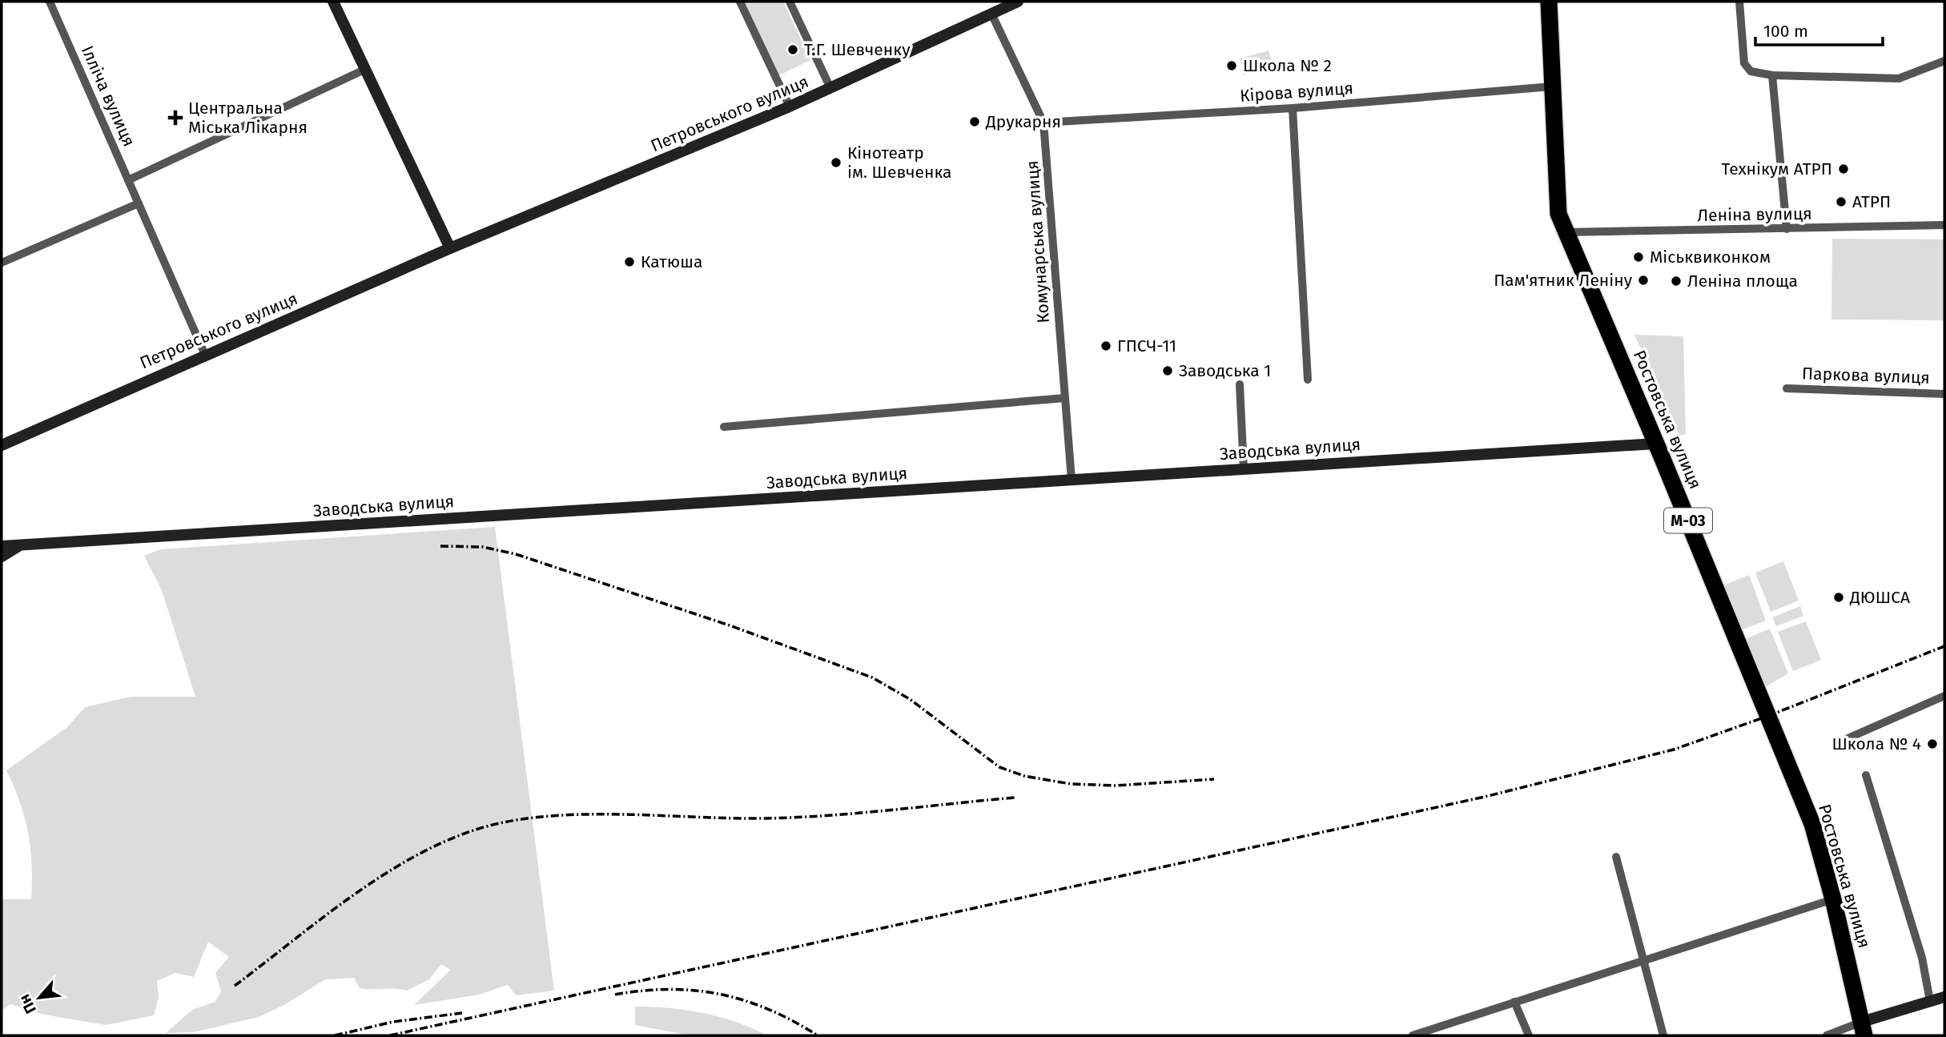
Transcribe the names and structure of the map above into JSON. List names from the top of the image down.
{
  "streets": {
    "highway": ["Ростовська вулиця", "М-03"],
    "main road": ["Петровського вулиця", "Заводська вулиця"],
    "street": [
      "Кірова вулиця",
      "Ілліча вулиця",
      "Леніна вулиця",
      "Комунарська вулиця",
      "Паркова вулиця"
    ]
  },
  "crossings": [
    ["Кірова вулиця", "Комунарська вулиця"],
    ["Кірова вулиця", "Ростовська вулиця"],
    ["Ілліча вулиця", "Петровського вулиця"],
    ["Петровського вулиця", "Комунарська вулиця"],
    ["Леніна вулиця", "Ростовська вулиця"],
    ["Комунарська вулиця", "Заводська вулиця"],
    ["Ростовська вулиця", "Заводська вулиця"]
  ],
  "places": {
    "other": [
      "Т.Г. Шевченку",
      "Школа № 2",
      "Друкарня",
      "Кінотеатр ім. Шевченка",
      "Технікум АТРП",
      "АТРП",
      "Міськвиконком",
      "Катюша",
      "Пам'ятник Леніну",
      "Леніна площа",
      "ГПСЧ-11",
      "Заводська 1",
      "ДЮШСА",
      "Школа № 4"
    ],
    "health": ["Центральна Міська Лікарня"]
  },
  "scale_bar": "100 m",
  "north": "bottom left"
}
